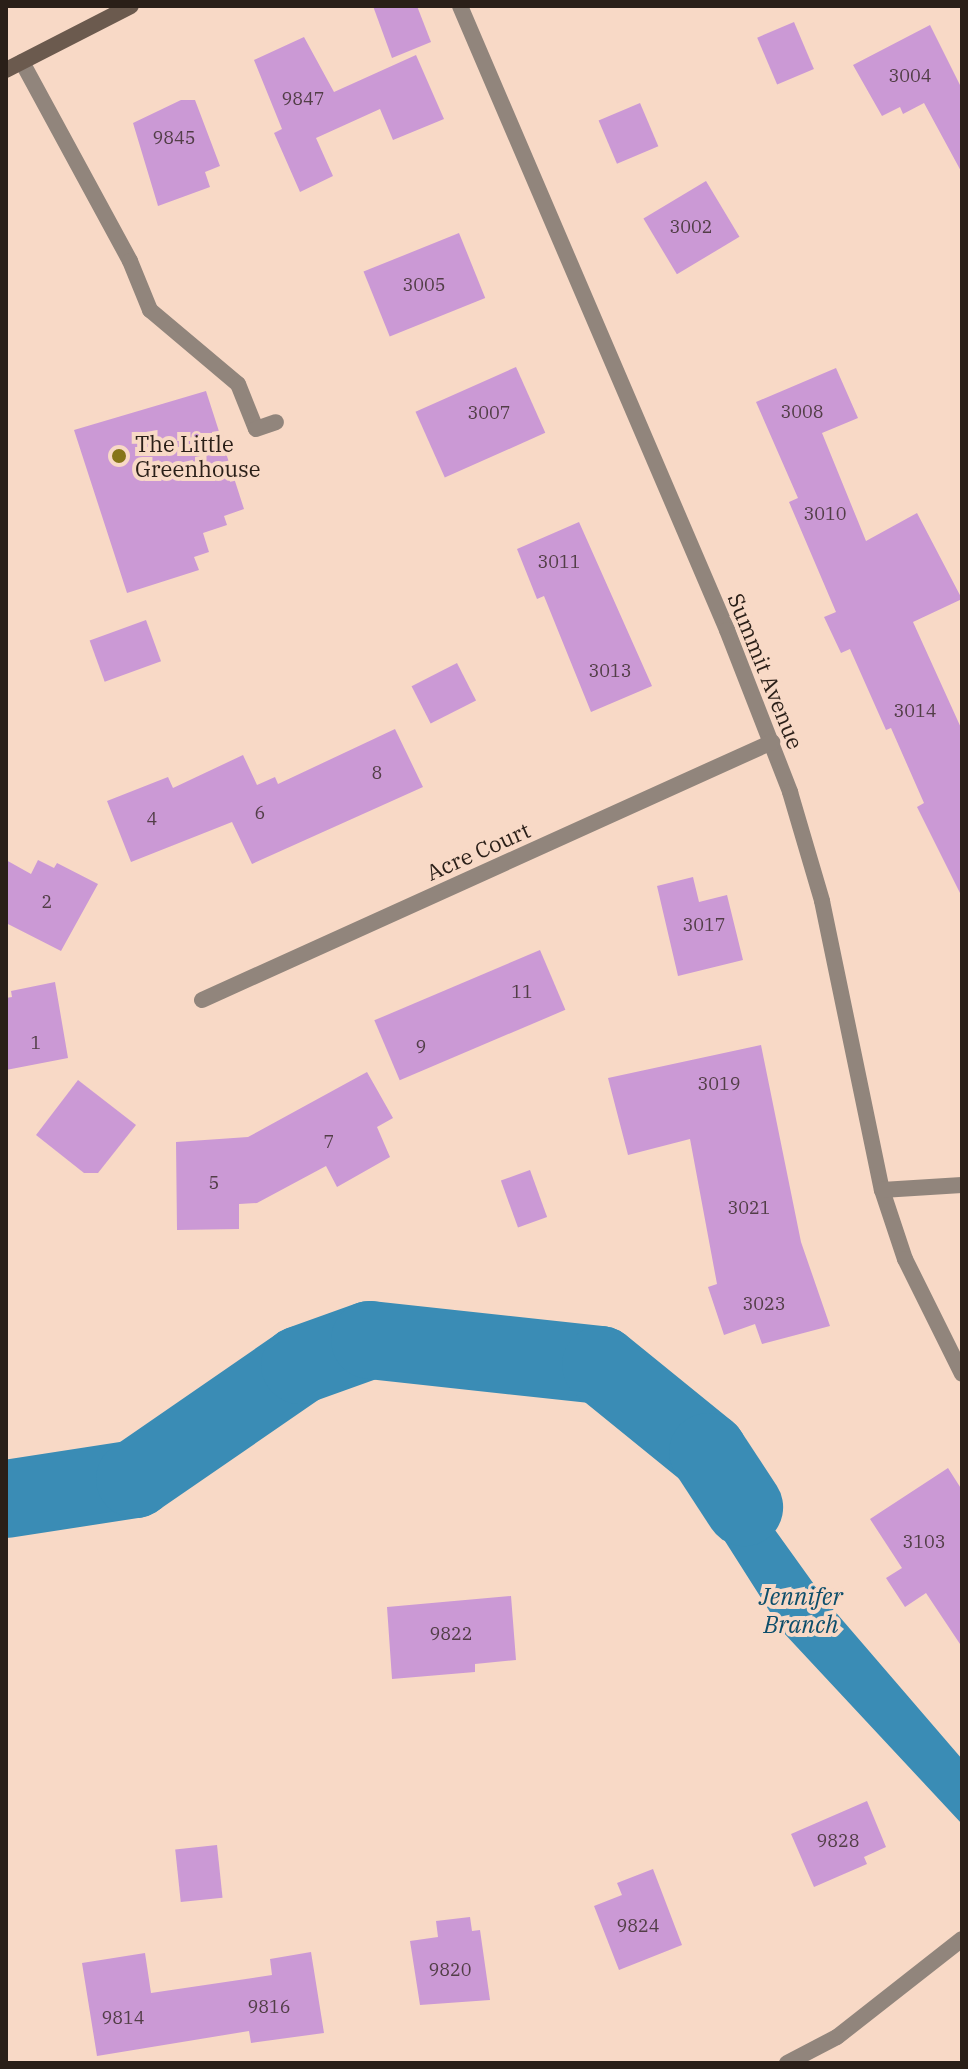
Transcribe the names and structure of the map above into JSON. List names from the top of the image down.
{
  "streets": {
    "street": ["Summit Avenue", "Acre Court"]
  },
  "crossings": [
    ["Summit Avenue", "Acre Court"]
  ],
  "water": ["Jennifer Branch"],
  "places": ["The Little Greenhouse"],
  "house_numbers": [
    "3004",
    "9847",
    "9845",
    "3002",
    "3005",
    "3008",
    "3007",
    "3010",
    "3011",
    "3013",
    "3014",
    "8",
    "6",
    "4",
    "2",
    "3017",
    "11",
    "1",
    "9",
    "3019",
    "7",
    "5",
    "3021",
    "3023",
    "3103",
    "9822",
    "9828",
    "9824",
    "9820",
    "9816",
    "9814"
  ]
}
